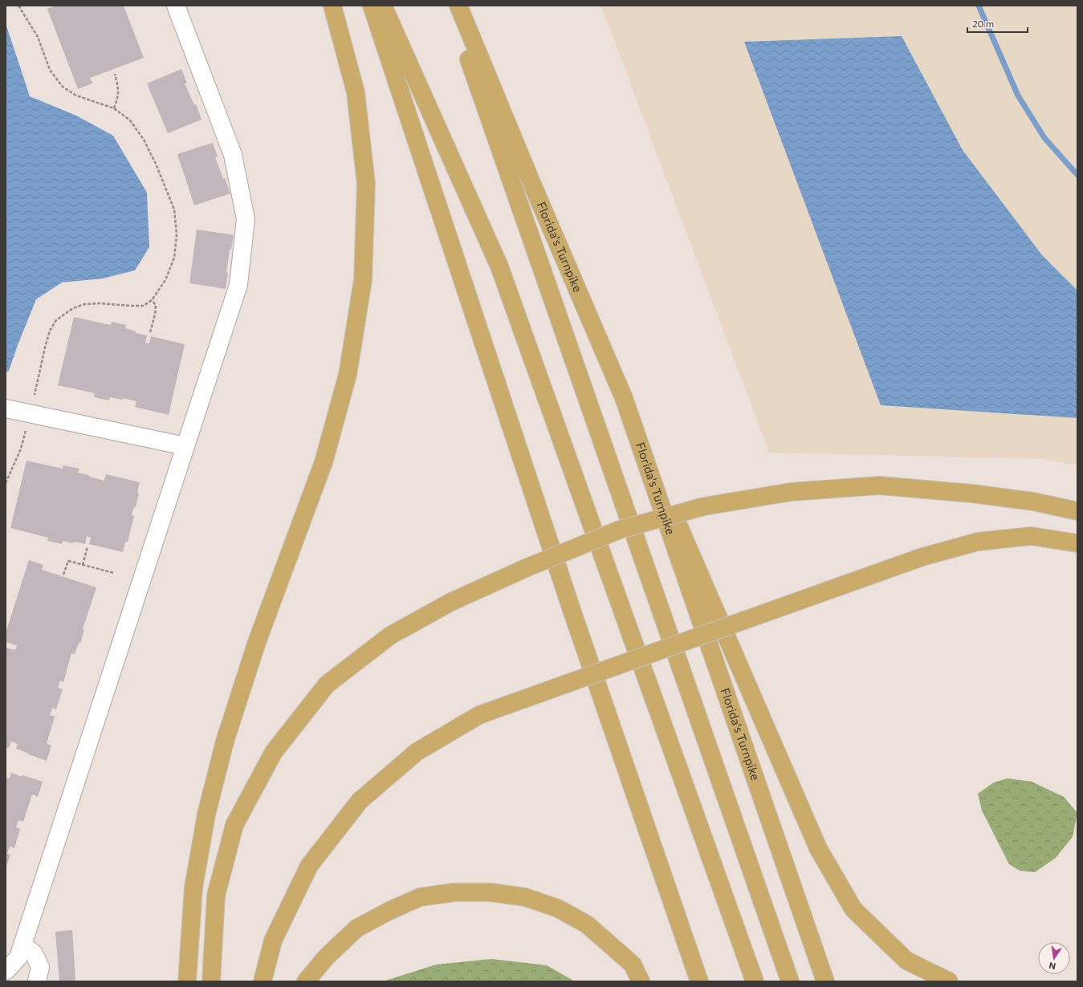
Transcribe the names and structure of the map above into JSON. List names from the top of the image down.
{
  "streets": {
    "highway": ["Florida's Turnpike"]
  },
  "scale_bar": "20 m",
  "north": "bottom"
}
